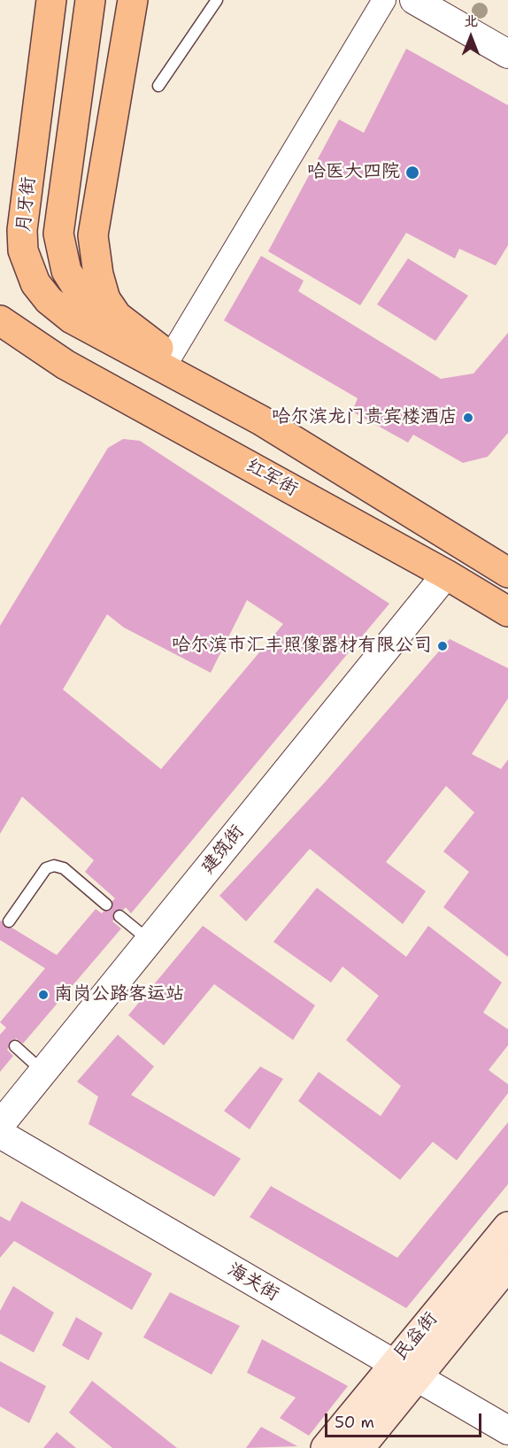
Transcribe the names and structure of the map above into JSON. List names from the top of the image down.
{
  "streets": {
    "main road": ["月牙街", "红军街", "民益街"],
    "street": ["建筑街", "海关街"]
  },
  "crossings": [
    ["红军街", "建筑街"],
    ["海关街", "民益街"]
  ],
  "places": [
    "哈医大四院",
    "哈尔滨龙门贵宾楼酒店",
    "哈尔滨市汇丰照像器材有限公司",
    "南岗公路客运站"
  ],
  "scale_bar": "50 m",
  "north": "top"
}
